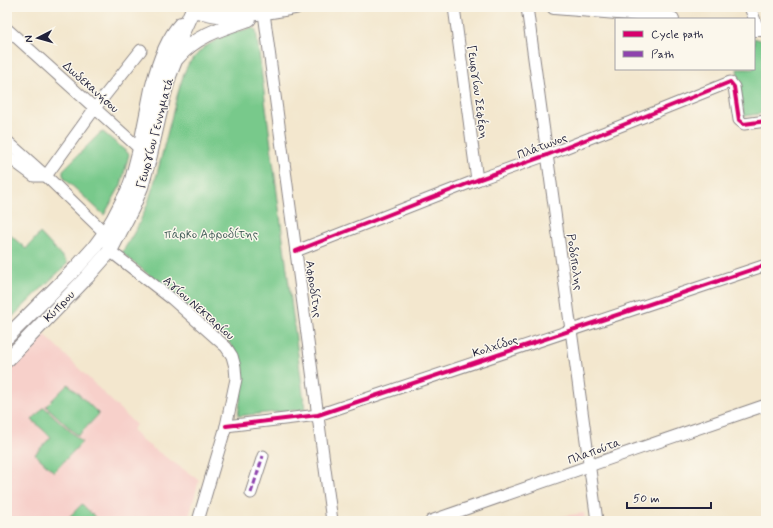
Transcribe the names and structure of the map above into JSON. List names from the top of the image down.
{
  "streets": {
    "main road": ["Γεωργίου Γεννηματά", "Κύπρου"],
    "street": [
      "Δωδεκανήσου",
      "Γεωργίου Σεφέρη",
      "Πλάτωνος",
      "Ροδόπολης",
      "Αφροδίτης",
      "Αγίου Νεκταρίου",
      "Κολχίδος",
      "Πλαπούτα"
    ]
  },
  "crossings": [
    ["Δωδεκανήσου", "Γεωργίου Γεννηματά"],
    ["Γεωργίου Σεφέρη", "Πλάτωνος"],
    ["Γεωργίου Γεννηματά", "Κύπρου"],
    ["Γεωργίου Γεννηματά", "Αγίου Νεκταρίου"],
    ["Πλάτωνος", "Ροδόπολης"],
    ["Πλάτωνος", "Αφροδίτης"],
    ["Ροδόπολης", "Κολχίδος"],
    ["Ροδόπολης", "Πλαπούτα"],
    ["Αφροδίτης", "Κολχίδος"],
    ["Κύπρου", "Αγίου Νεκταρίου"],
    ["Αγίου Νεκταρίου", "Κολχίδος"]
  ],
  "parks": ["πάρκο Αφροδίτης"],
  "legend": ["Cycle path", "Path"],
  "scale_bar": "50 m",
  "north": "left"
}
